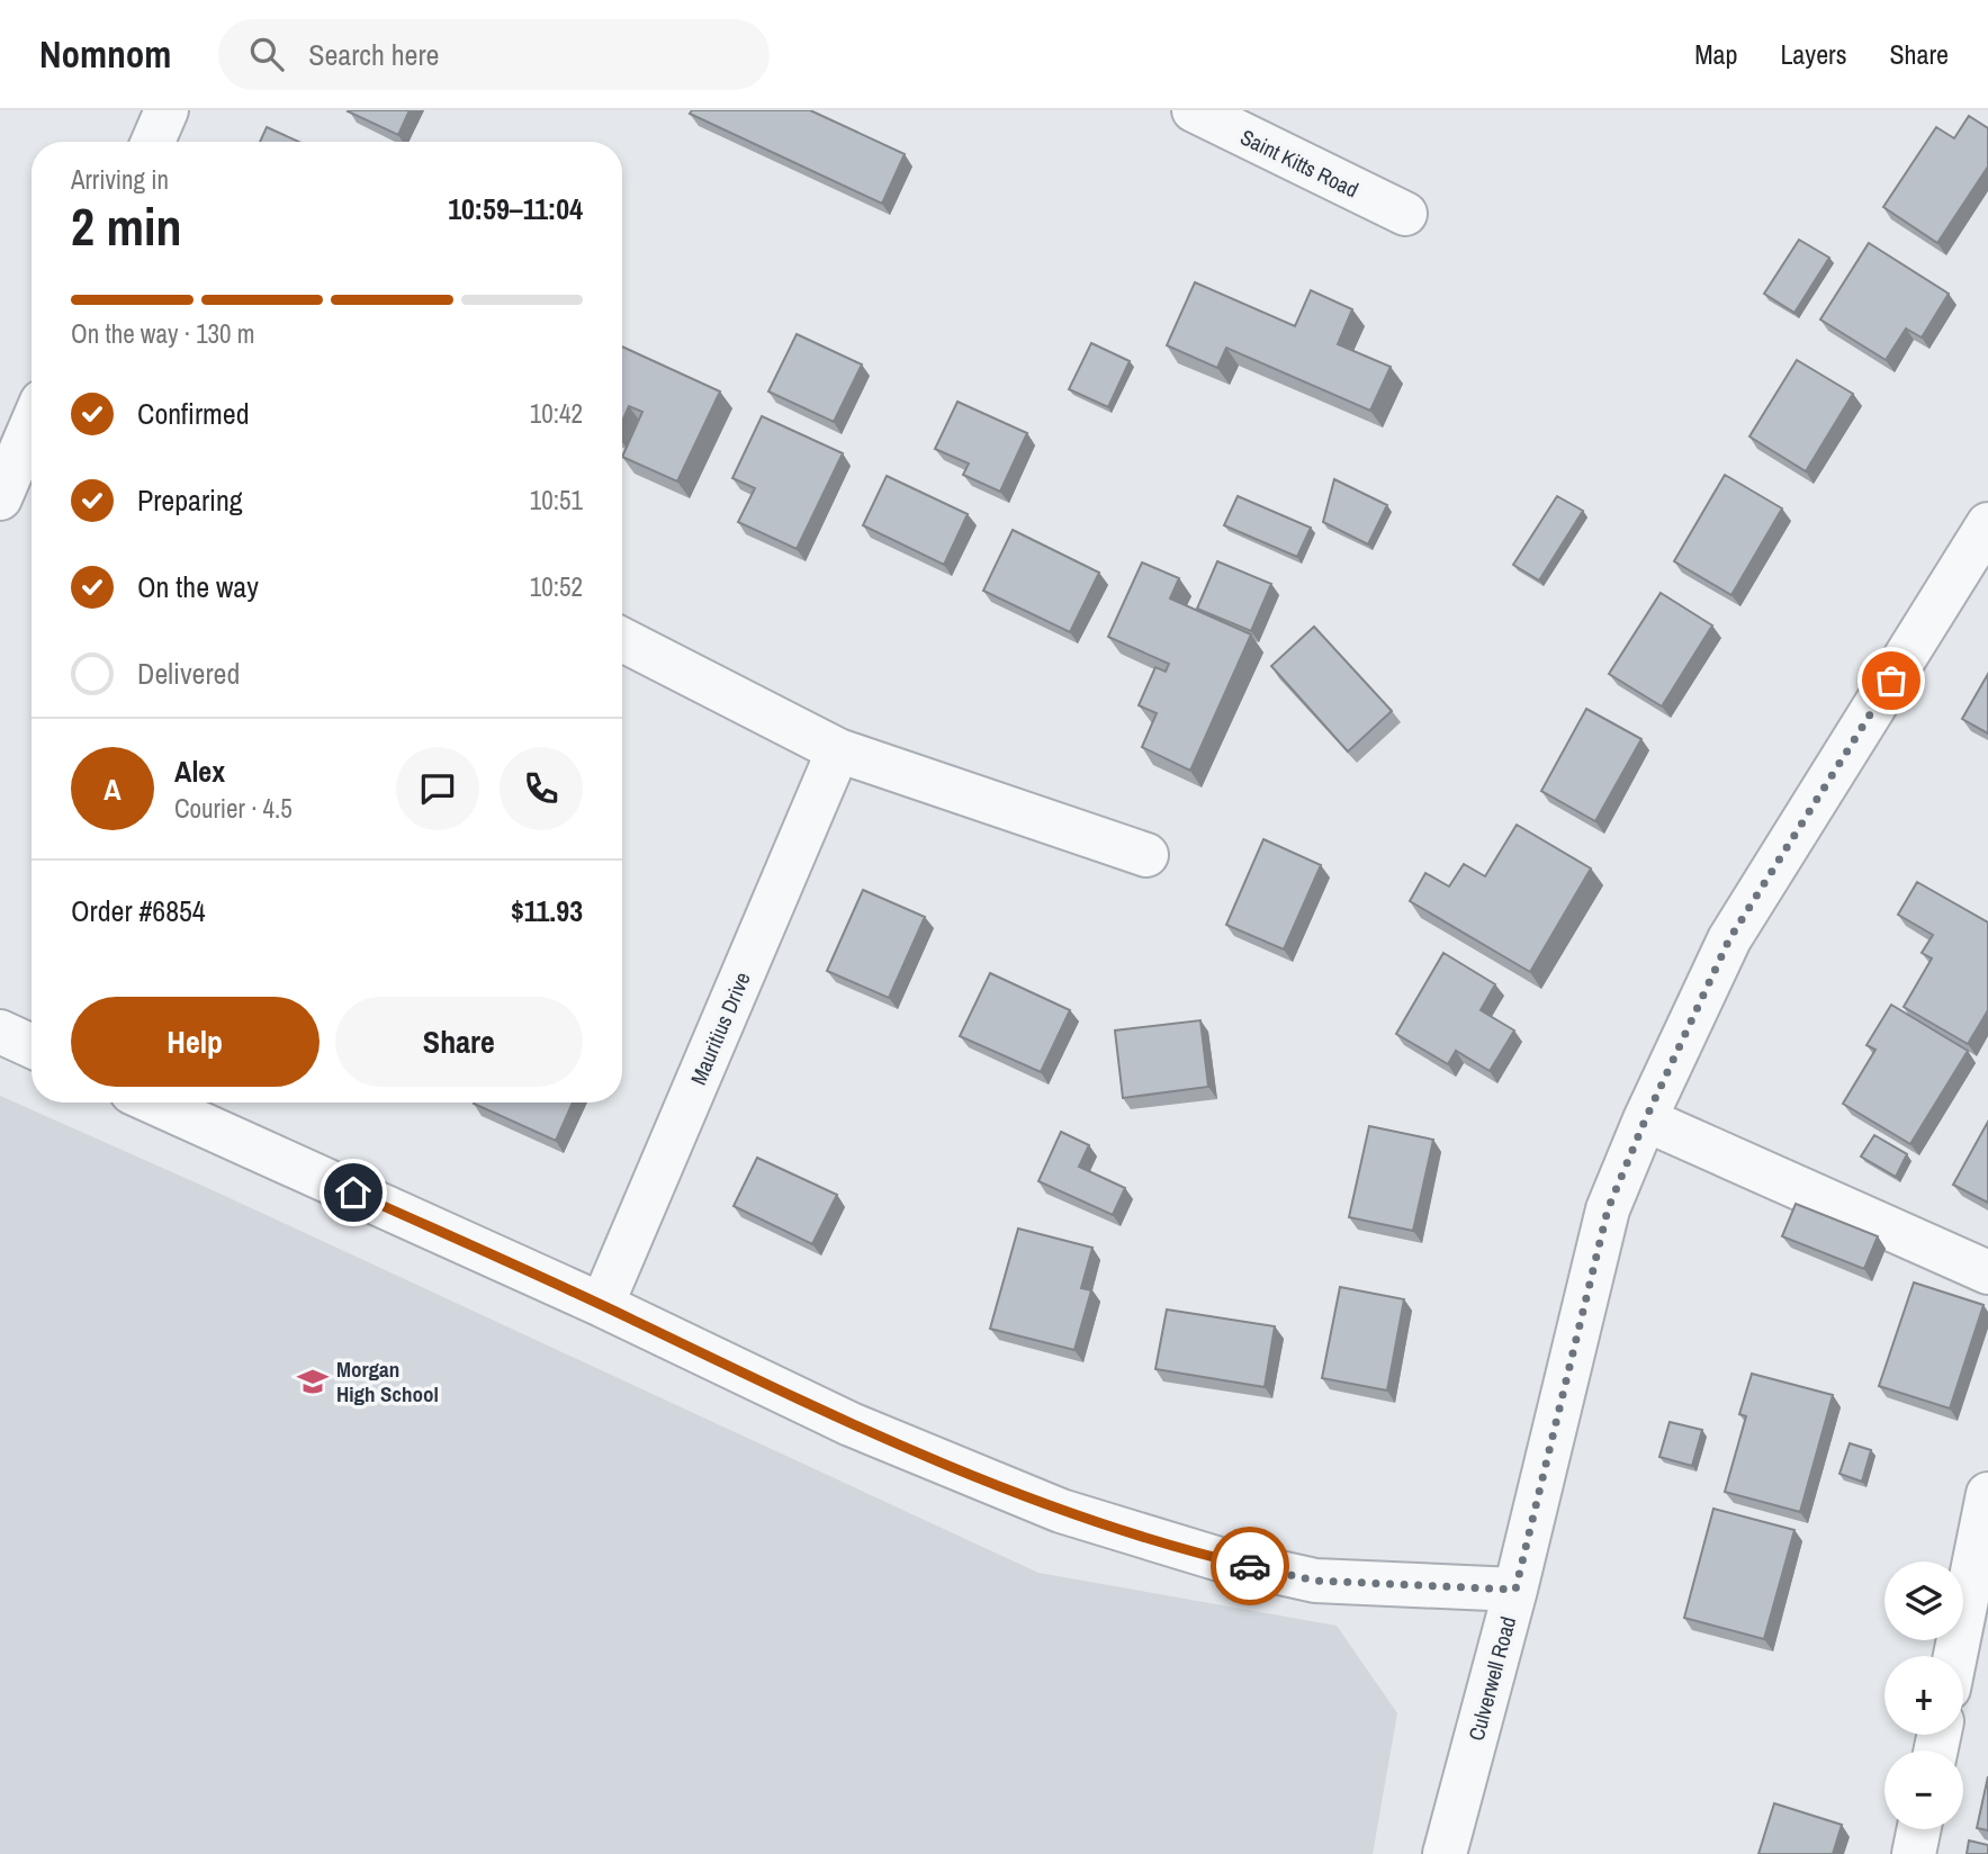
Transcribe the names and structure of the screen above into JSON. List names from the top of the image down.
{
  "streets": {
    "street": ["Saint Kitts Road", "Mauritius Drive", "Culverwell Road"]
  },
  "places": {
    "school or university": ["Morgan High School"]
  },
  "page": {
    "header": "Nomnom",
    "search": "Search here",
    "nav": ["Map", "Layers", "Share"],
    "heading": ["2 min", "Arriving in", "10:59–11:04"],
    "panel": [
      "Alex",
      "Courier · 4.5",
      "Order #6854",
      "$11.93"
    ],
    "bar": "On the way · 130 m",
    "list": [
      ["Confirmed", "10:42"],
      ["Preparing", "10:51"],
      ["On the way", "10:52"],
      "Delivered"
    ],
    "round": "A",
    "buttons": ["Help", "Share"],
    "map_buttons": ["+", "−"]
  }
}
